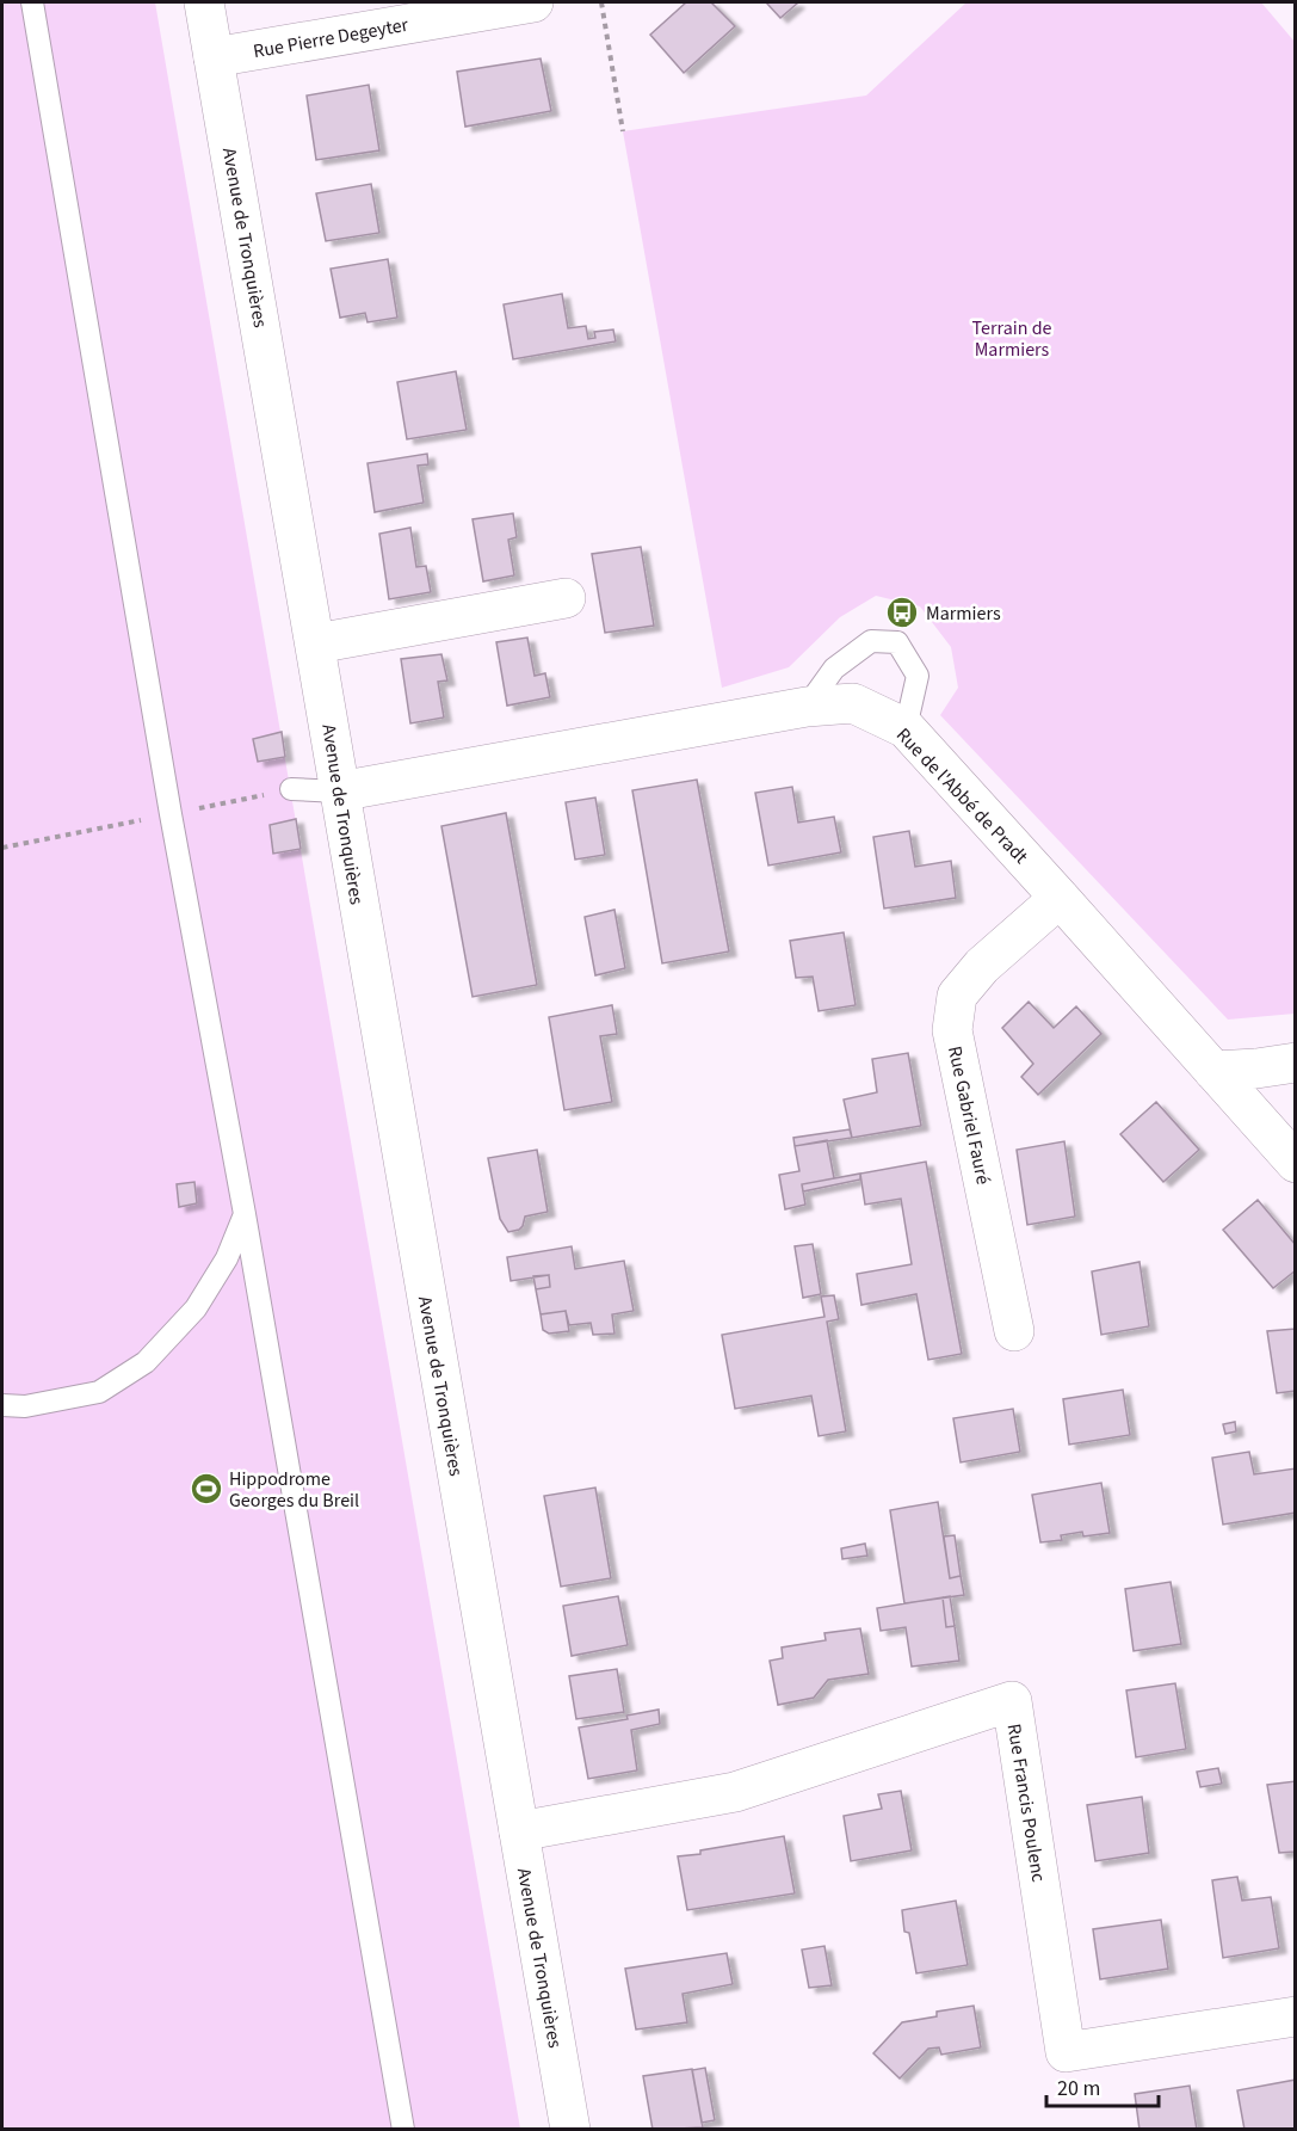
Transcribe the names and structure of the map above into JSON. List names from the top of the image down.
{
  "streets": {
    "street": [
      "Rue Pierre Degeyter",
      "Avenue de Tronquières",
      "Rue de l'Abbé de Pradt",
      "Rue Gabriel Fauré",
      "Rue Francis Poulenc"
    ]
  },
  "crossings": [
    ["Rue Pierre Degeyter", "Avenue de Tronquières"],
    ["Avenue de Tronquières", "Rue de l'Abbé de Pradt"],
    ["Avenue de Tronquières", "Rue Francis Poulenc"],
    ["Rue de l'Abbé de Pradt", "Rue Gabriel Fauré"]
  ],
  "parks": ["Terrain de Marmiers"],
  "places": {
    "bus stop": ["Marmiers"],
    "sports": ["Hippodrome Georges du Breil"]
  },
  "scale_bar": "20 m"
}
